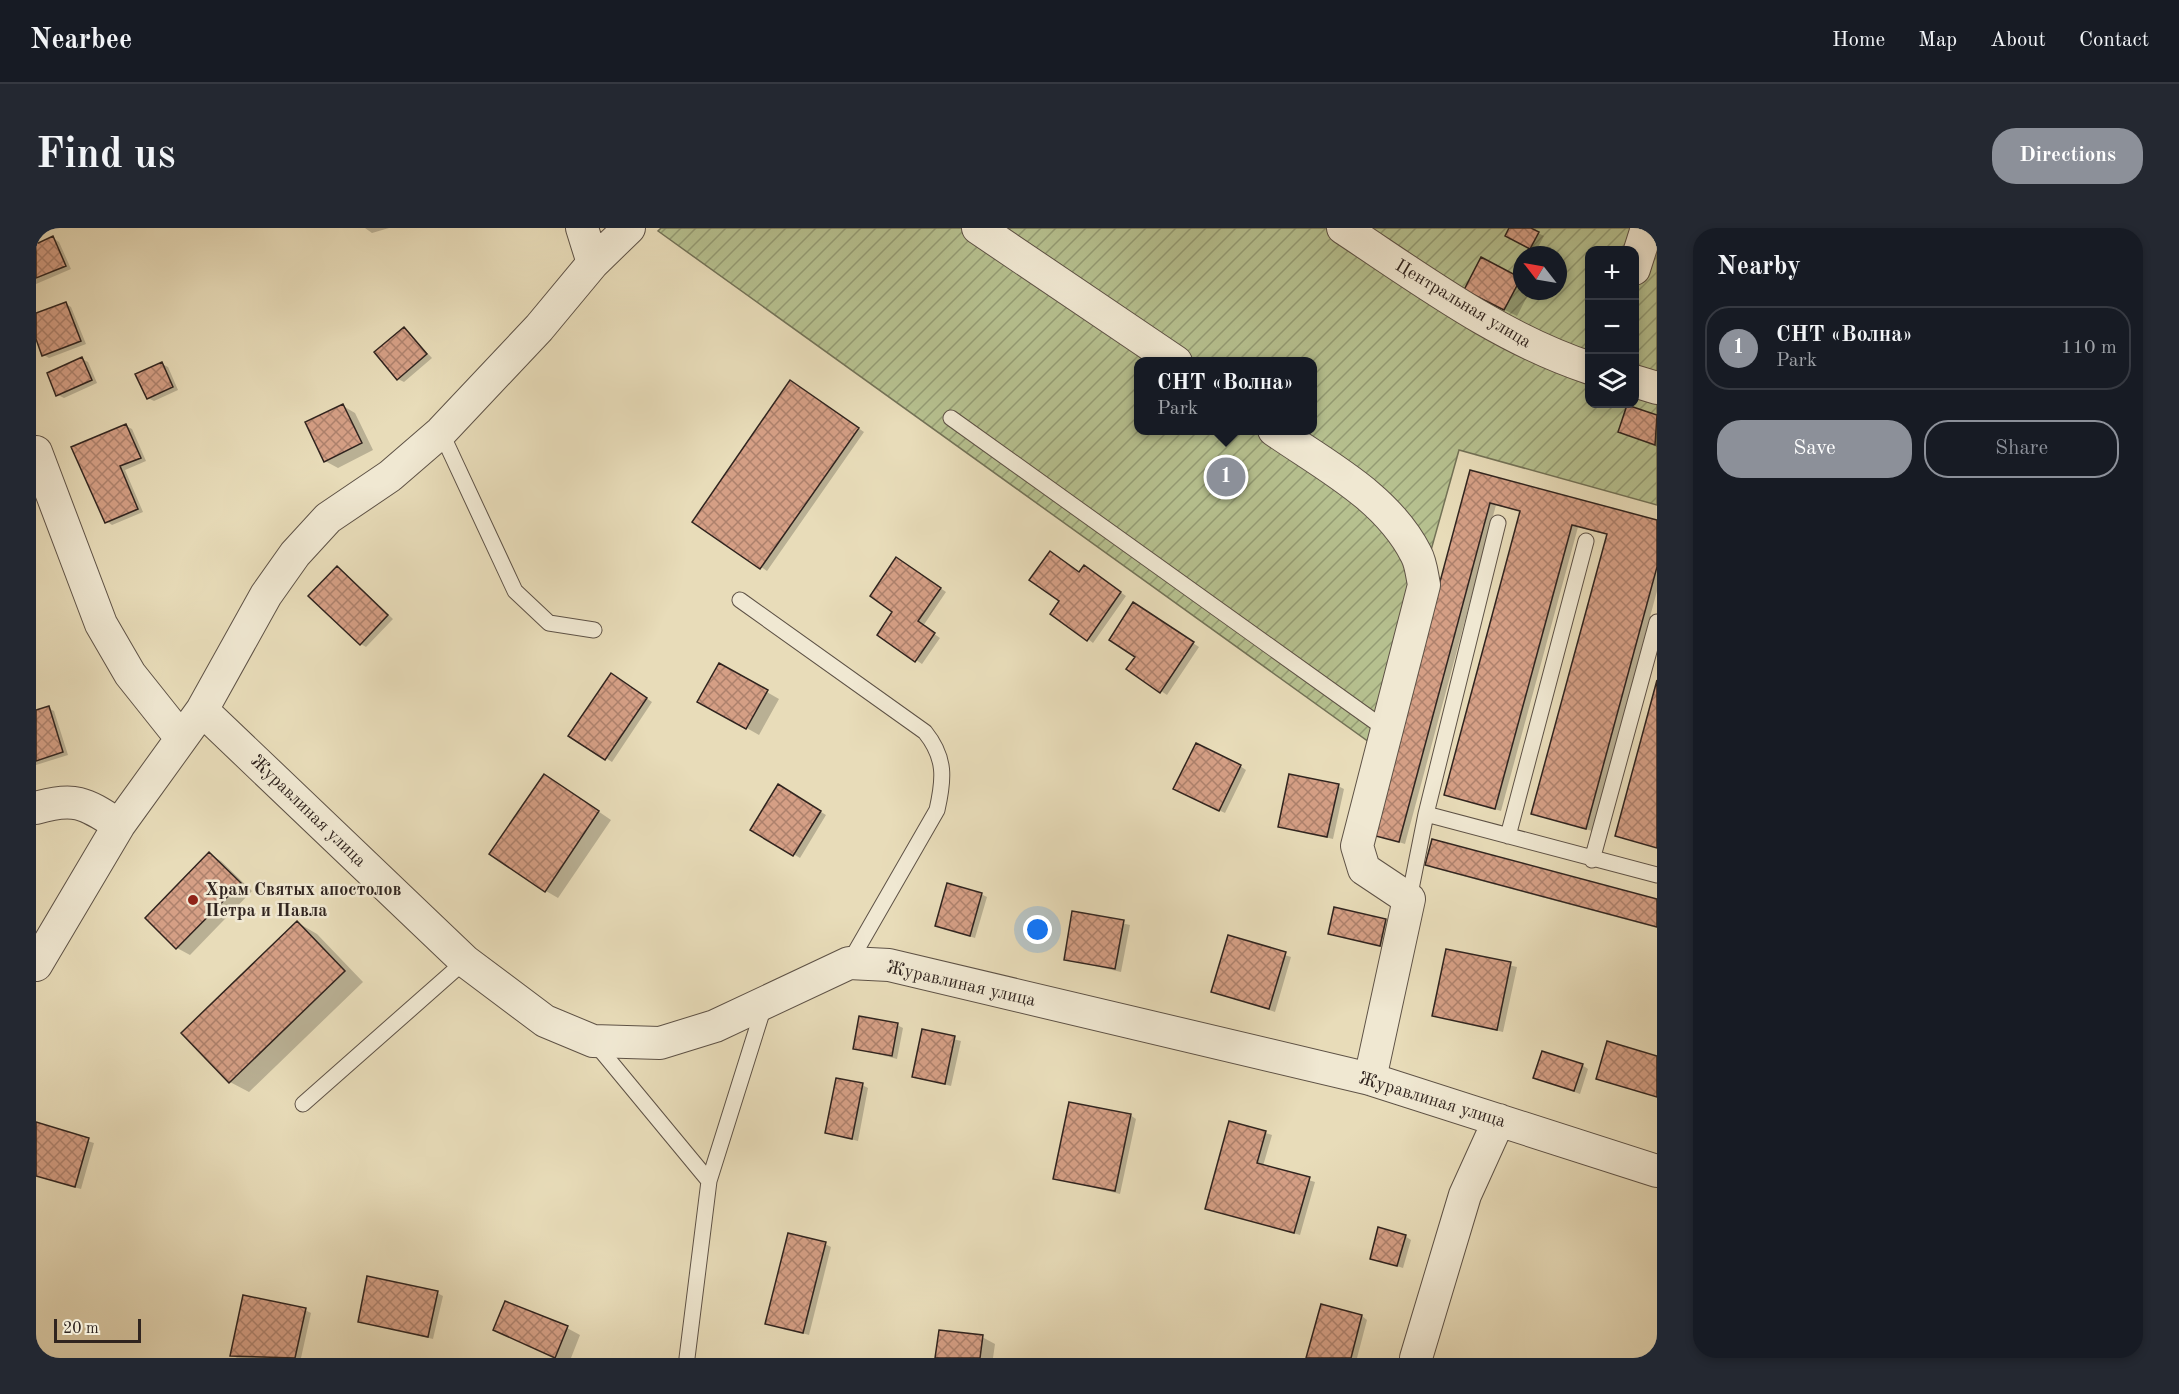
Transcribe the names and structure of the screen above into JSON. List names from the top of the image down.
{
  "streets": {
    "street": ["Центральная улица", "Журавлиная улица"]
  },
  "places": ["Храм Святых апостолов Петра и Павла"],
  "scale_bar": "20 m",
  "north": "top left",
  "page": {
    "header": "Nearbee",
    "nav": [
      "Home",
      "Map",
      "About",
      "Contact"
    ],
    "buttons": [
      "Directions",
      ["Save", "Share"]
    ],
    "title": "Find us",
    "heading": "Nearby",
    "map_buttons": ["+", "−"],
    "list": [
      {
        "mark": "1",
        "name": "СНТ «Волна»",
        "note": "Park",
        "value": "110 m"
      }
    ],
    "popup": ["СНТ «Волна»", "Park"],
    "pins": "1",
    "scale": "20 m"
  }
}
